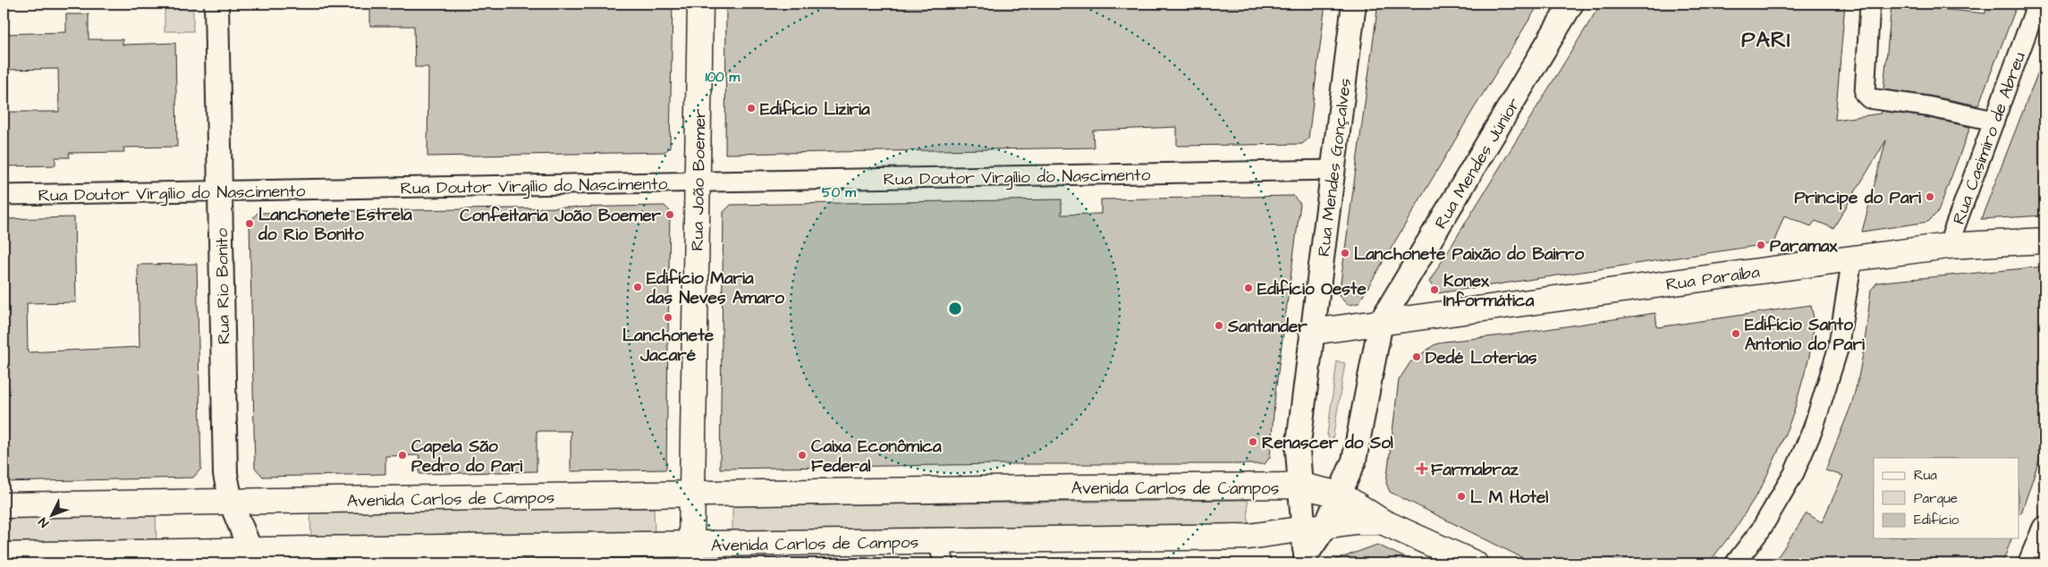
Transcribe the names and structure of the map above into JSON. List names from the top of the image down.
{
  "streets": {
    "main road": ["Rua João Boemer", "Rua Paraíba", "Avenida Carlos de Campos"],
    "street": [
      "Rua Casimiro de Abreu",
      "Rua Mendes Júnior",
      "Rua Mendes Gonçalves",
      "Rua Doutor Virgílio do Nascimento",
      "Rua Rio Bonito"
    ]
  },
  "crossings": [
    ["Rua Casimiro de Abreu", "Rua Paraíba"],
    ["Rua Mendes Júnior", "Rua Mendes Gonçalves"],
    ["Rua Mendes Júnior", "Rua Paraíba"],
    ["Rua Mendes Júnior", "Avenida Carlos de Campos"],
    ["Rua Mendes Gonçalves", "Rua Doutor Virgílio do Nascimento"],
    ["Rua Mendes Gonçalves", "Rua Paraíba"],
    ["Rua Mendes Gonçalves", "Avenida Carlos de Campos"],
    ["Rua Doutor Virgílio do Nascimento", "Rua João Boemer"],
    ["Rua Doutor Virgílio do Nascimento", "Rua Rio Bonito"],
    ["Rua João Boemer", "Avenida Carlos de Campos"],
    ["Rua Rio Bonito", "Avenida Carlos de Campos"]
  ],
  "districts": ["PARI"],
  "places": {
    "other": [
      "Edifício Liziria",
      "Principe do Pari",
      "Confeitaria João Boemer",
      "Lanchonete Estrela do Rio Bonito",
      "Paramax",
      "Lanchonete Paixão do Bairro",
      "Edifício Maria das Neves Amaro",
      "Edifício Oeste",
      "Konex Informática",
      "Lanchonete Jacaré",
      "Santander",
      "Edifício Santo Antonio do Pari",
      "Dedé Loterias",
      "Renascer do Sol",
      "Capela São Pedro do Pari",
      "Caixa Econômica Federal",
      "L M Hotel"
    ],
    "health": ["Farmabraz"]
  },
  "legend": ["Rua", "Parque", "Edifício"],
  "north": "bottom left",
  "rings": ["100 m", "50 m"]
}
